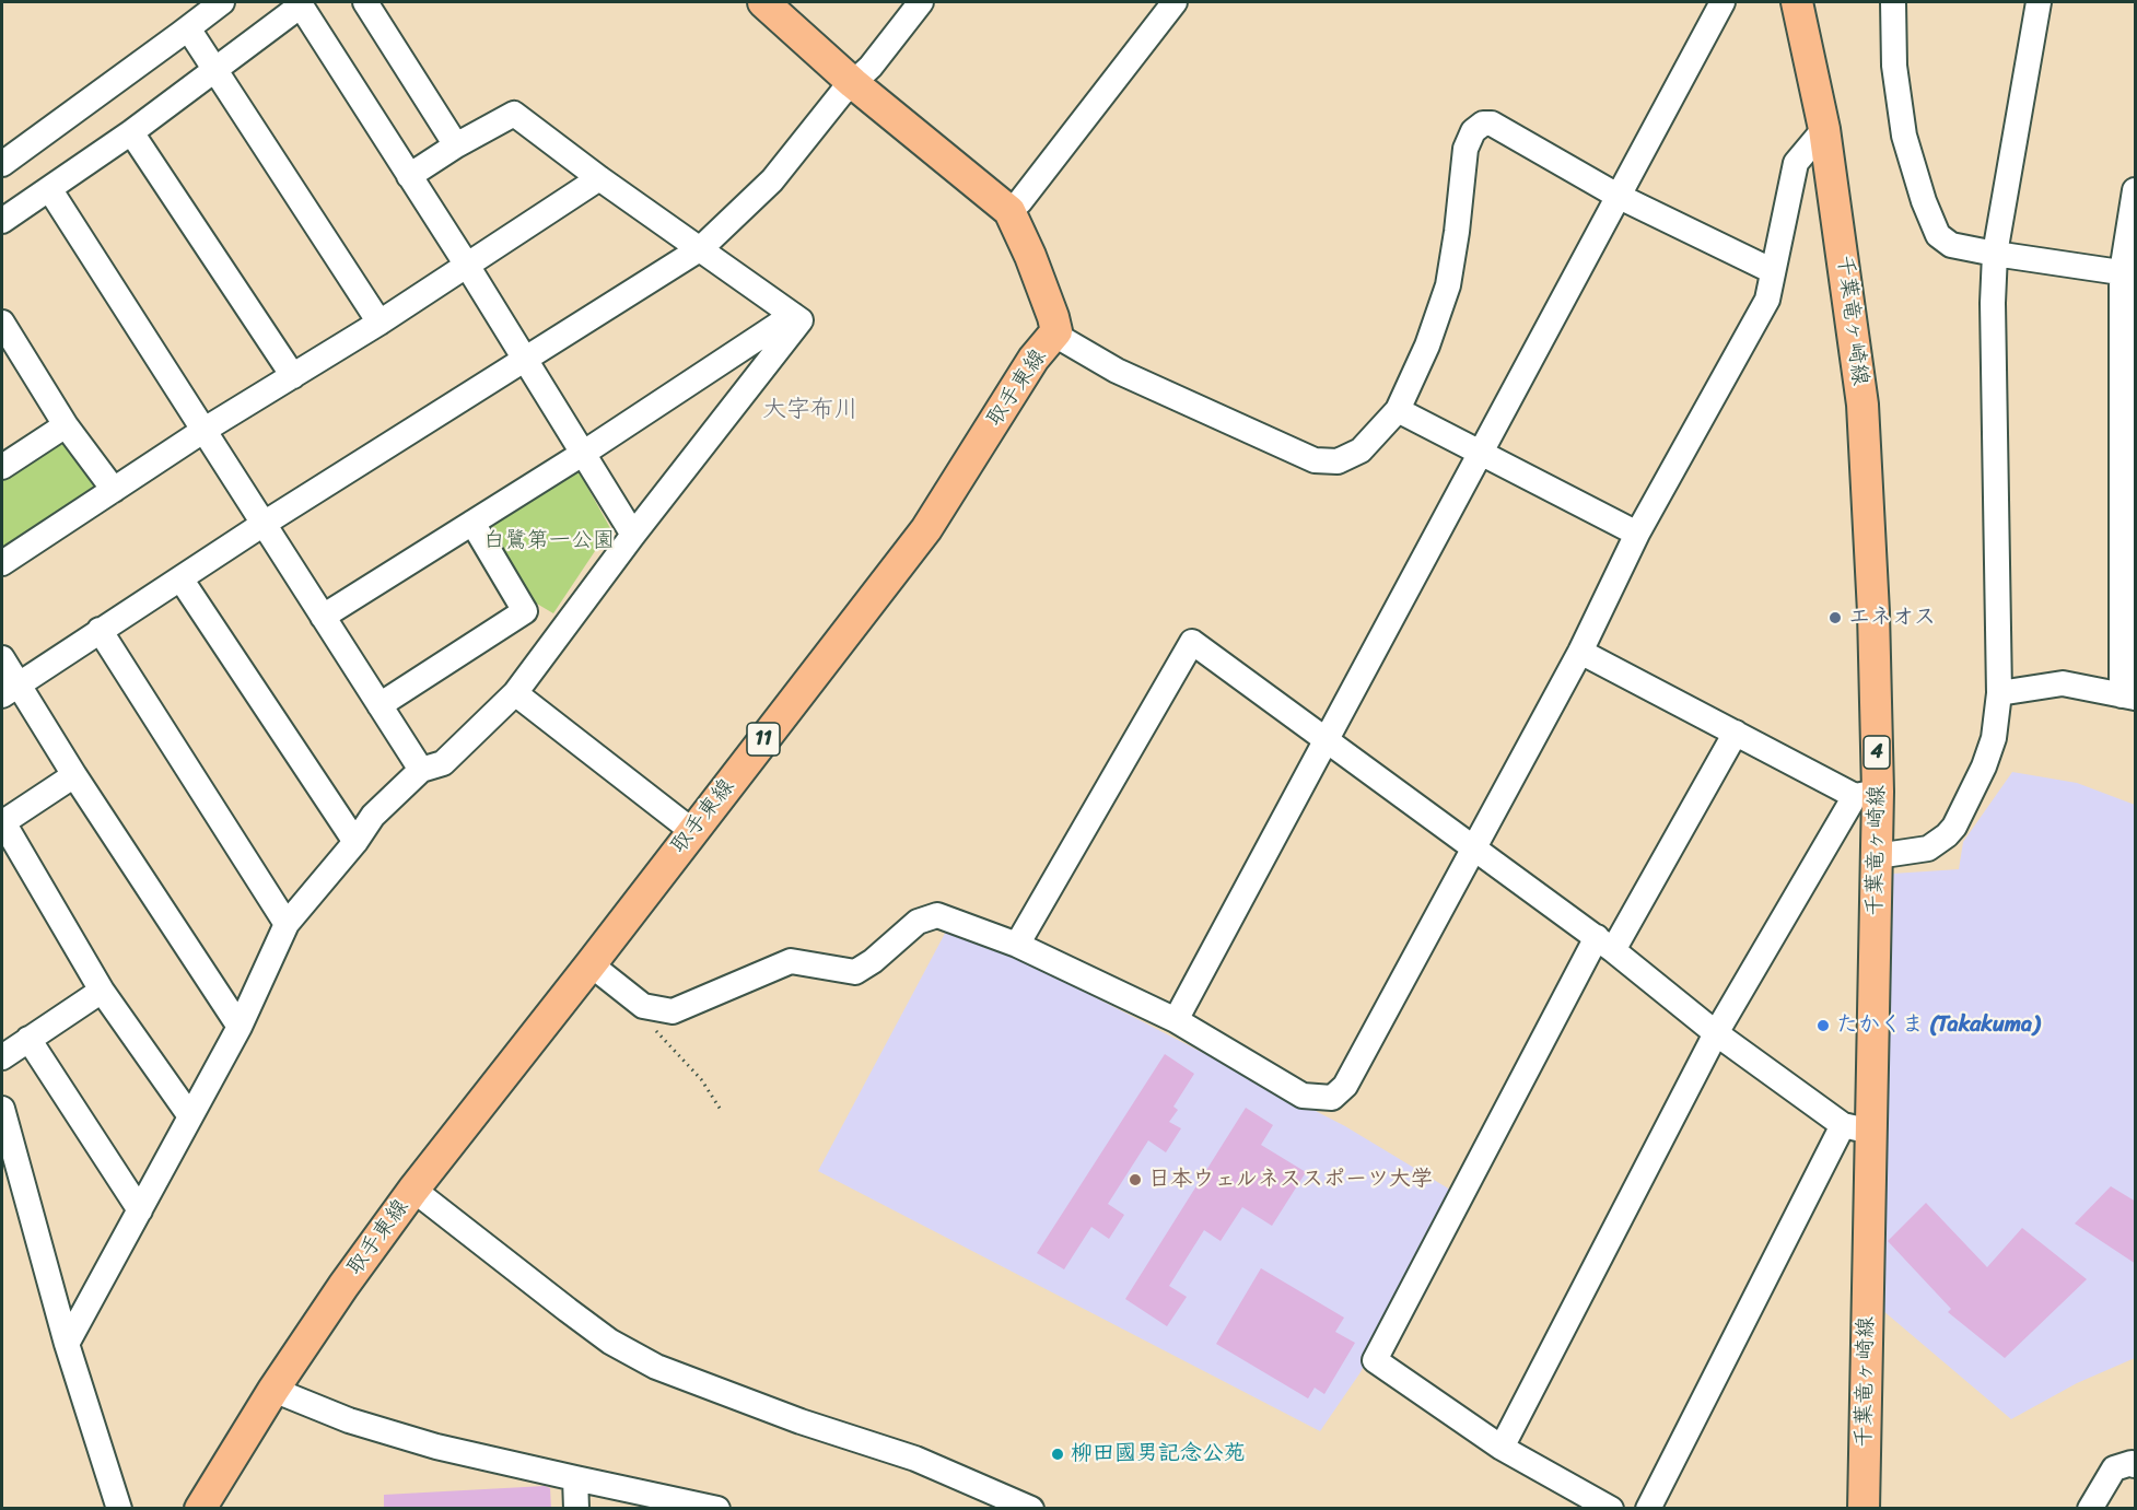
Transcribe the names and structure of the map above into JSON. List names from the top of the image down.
{
  "streets": {
    "main road": [
      "千葉竜ヶ崎線",
      "取手東線",
      "11",
      "4"
    ]
  },
  "districts": ["大字布川"],
  "parks": ["白鷺第一公園"],
  "places": [
    "エネオス",
    "たかくま (Takakuma)",
    "日本ウェルネススポーツ大学",
    "柳田國男記念公苑"
  ]
}
